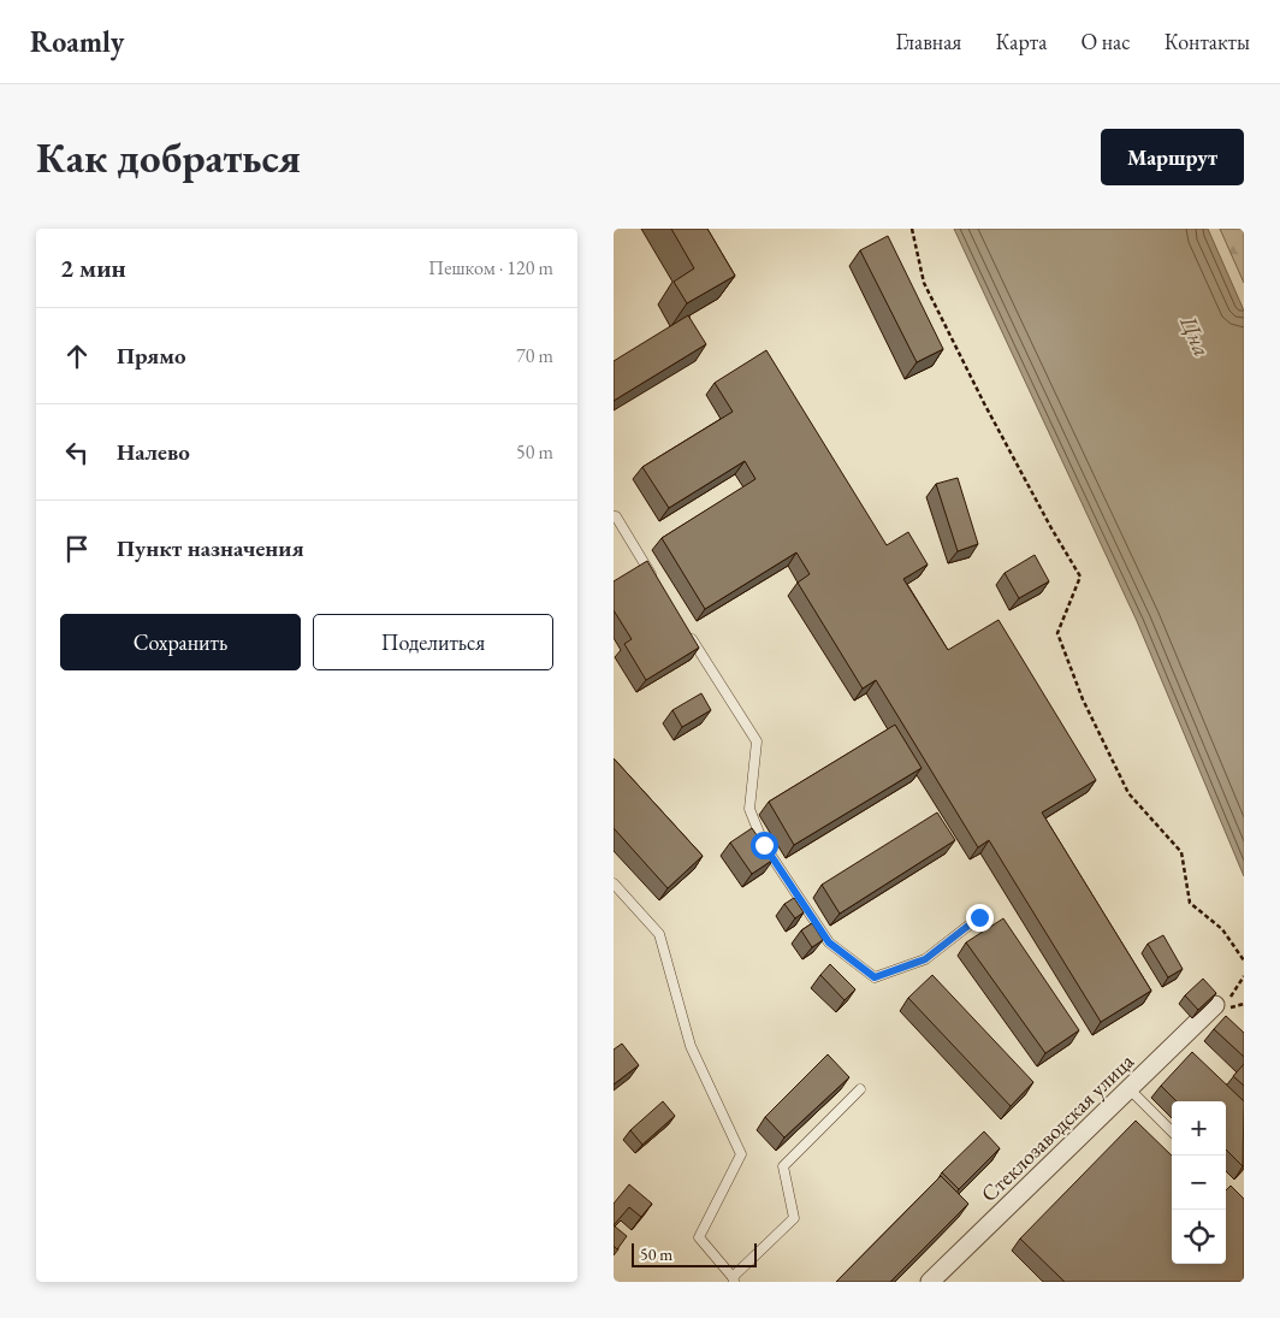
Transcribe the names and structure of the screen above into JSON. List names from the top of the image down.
{
  "streets": {
    "street": ["Стеклозаводская улица"]
  },
  "water": ["Цна"],
  "scale_bar": "50 m",
  "page": {
    "header": "Roamly",
    "nav": [
      "Главная",
      "Карта",
      "О нас",
      "Контакты"
    ],
    "buttons": [
      "Маршрут",
      ["Сохранить", "Поделиться"]
    ],
    "title": "Как добраться",
    "heading": ["2 мин", "Пешком · 120 m"],
    "list": [
      ["Прямо", "70 m"],
      ["Налево", "50 m"],
      "Пункт назначения"
    ],
    "map_buttons": ["+", "−"],
    "scale": "50 m"
  }
}
